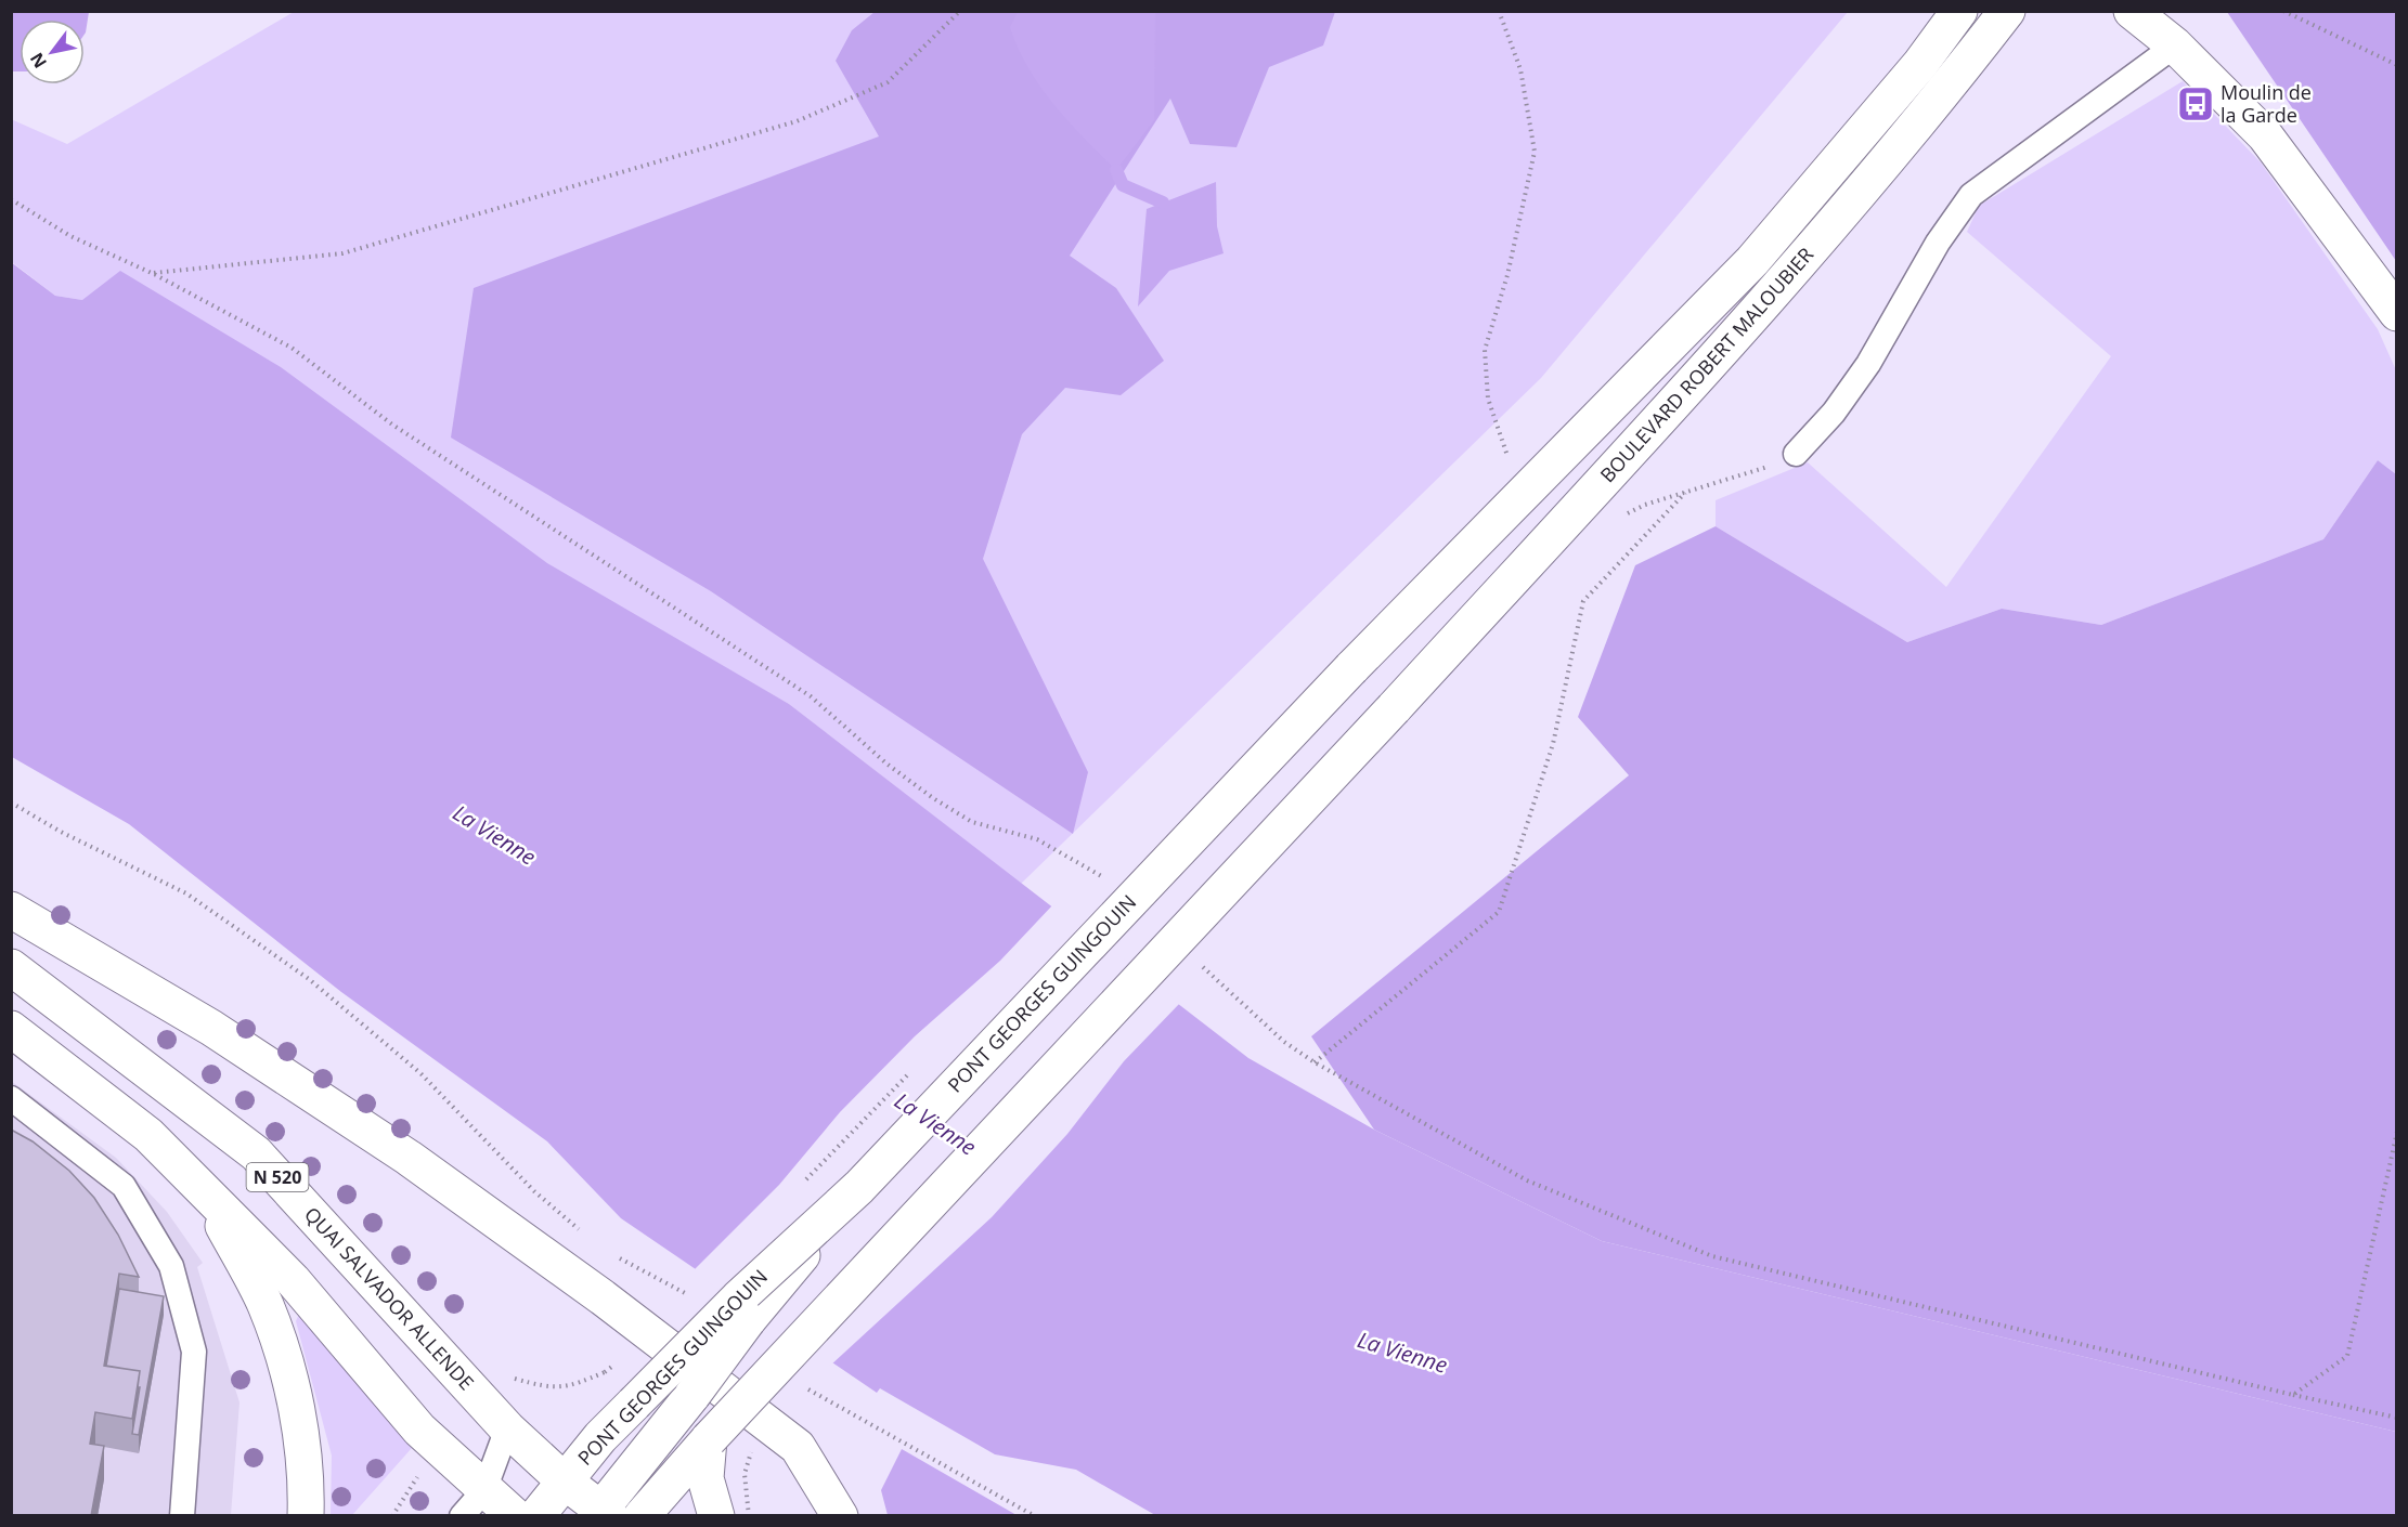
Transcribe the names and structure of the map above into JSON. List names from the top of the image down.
{
  "streets": {
    "main road": [
      "BOULEVARD ROBERT MALOUBIER",
      "PONT GEORGES GUINGOUIN",
      "N 520",
      "QUAI SALVADOR ALLENDE"
    ]
  },
  "crossings": [
    ["BOULEVARD ROBERT MALOUBIER", "PONT GEORGES GUINGOUIN"],
    ["PONT GEORGES GUINGOUIN", "QUAI SALVADOR ALLENDE"]
  ],
  "water": ["La Vienne"],
  "places": {
    "bus stop": ["Moulin de la Garde"]
  },
  "north": "bottom left"
}
